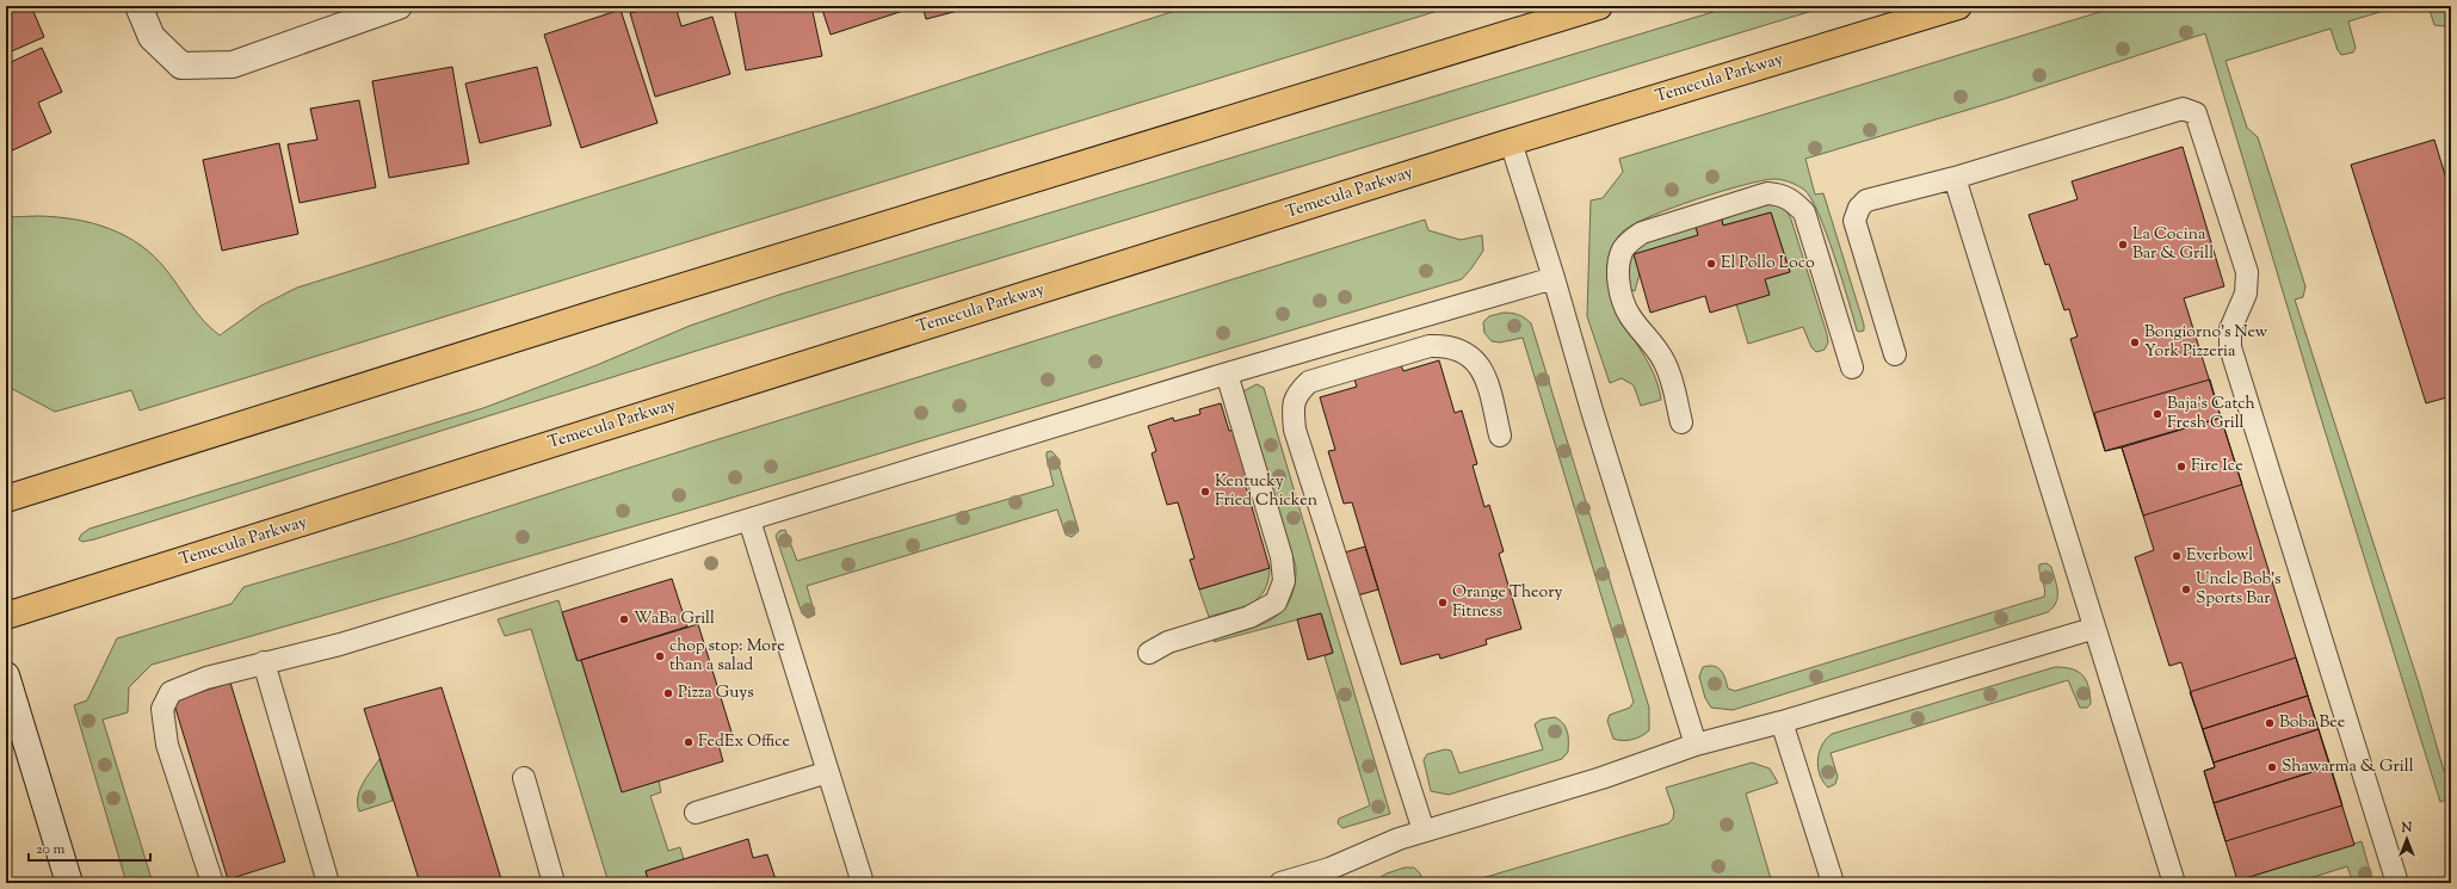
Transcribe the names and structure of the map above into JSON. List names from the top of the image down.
{
  "streets": {
    "main road": ["Temecula Parkway"]
  },
  "places": [
    "La Cocina Bar & Grill",
    "El Pollo Loco",
    "Bongiorno's New York Pizzeria",
    "Baja’s Catch Fresh Grill",
    "Fire Ice",
    "Kentucky Fried Chicken",
    "Everbowl",
    "Uncle Bob’s Sports Bar",
    "Orange Theory Fitness",
    "WaBa Grill",
    "chop stop: More than a salad",
    "Pizza Guys",
    "Boba Bee",
    "FedEx Office",
    "Shawarma & Grill"
  ],
  "scale_bar": "20 m",
  "north": "top"
}
